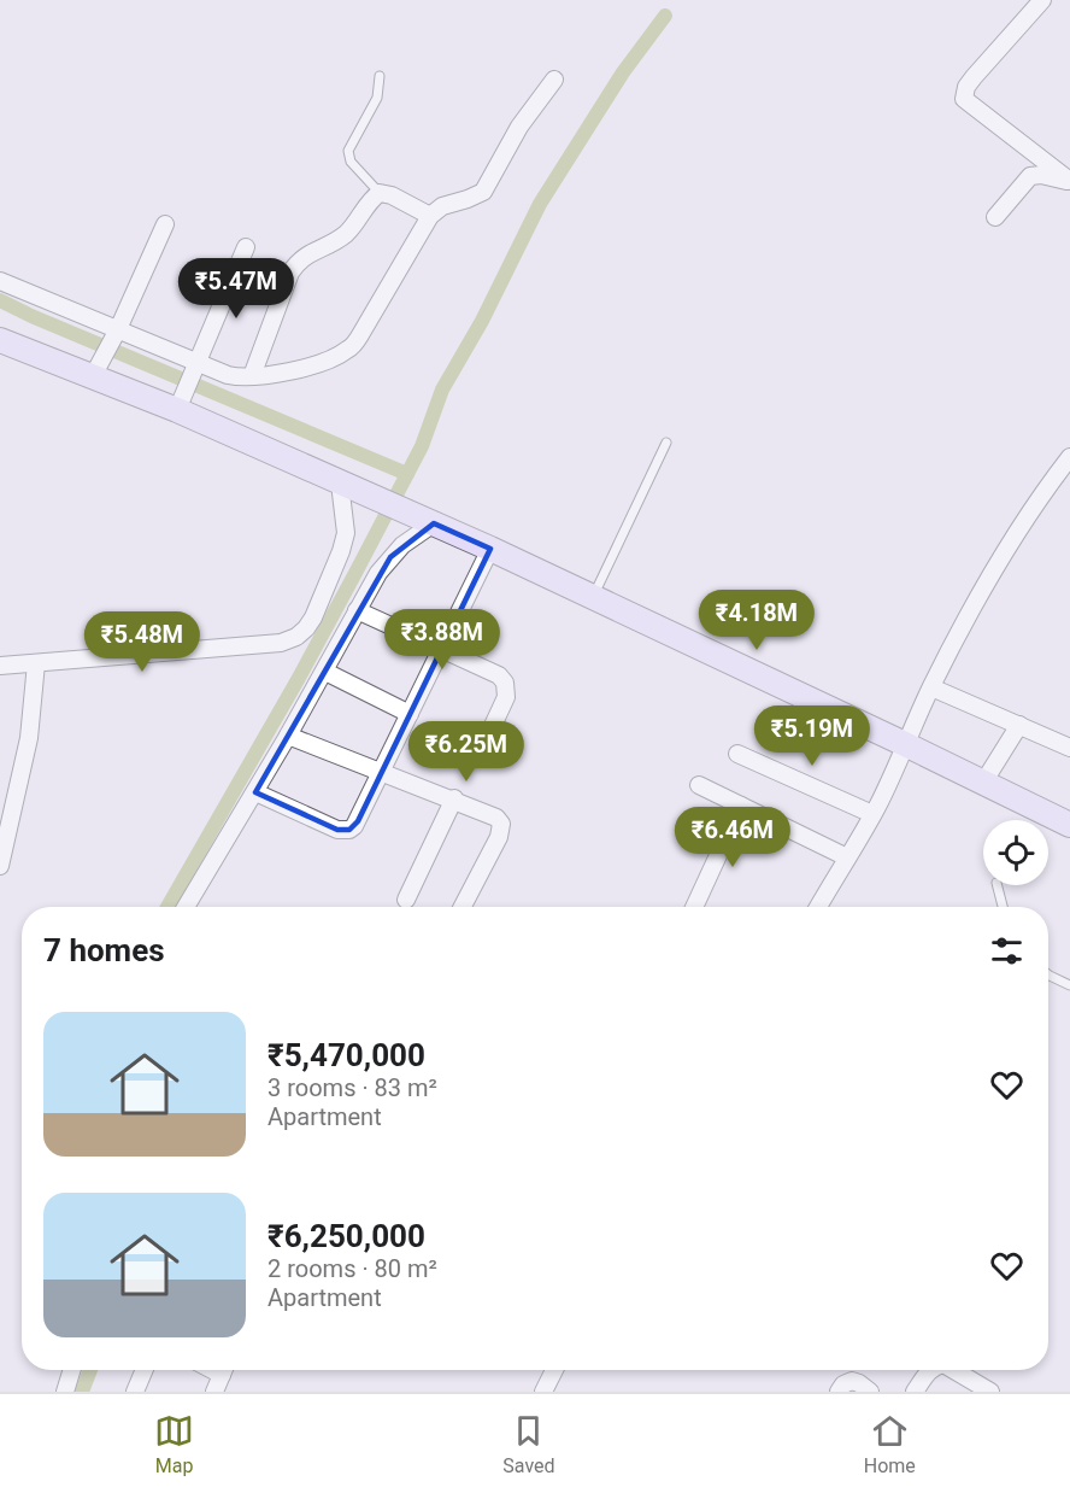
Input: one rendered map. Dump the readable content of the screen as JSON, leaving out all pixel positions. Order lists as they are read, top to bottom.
{
  "page": {
    "price": [
      "₹5.47M",
      "₹4.18M",
      "₹3.88M",
      "₹5.48M",
      "₹5.19M",
      "₹6.25M",
      "₹6.46M"
    ],
    "heading": "7 homes",
    "list": [
      {
        "name": "₹5,470,000",
        "note": "3 rooms · 83 m² · Apartment"
      },
      {
        "name": "₹6,250,000",
        "note": "2 rooms · 80 m² · Apartment"
      }
    ],
    "tabs": ["Map", "Saved", "Home"]
  }
}
